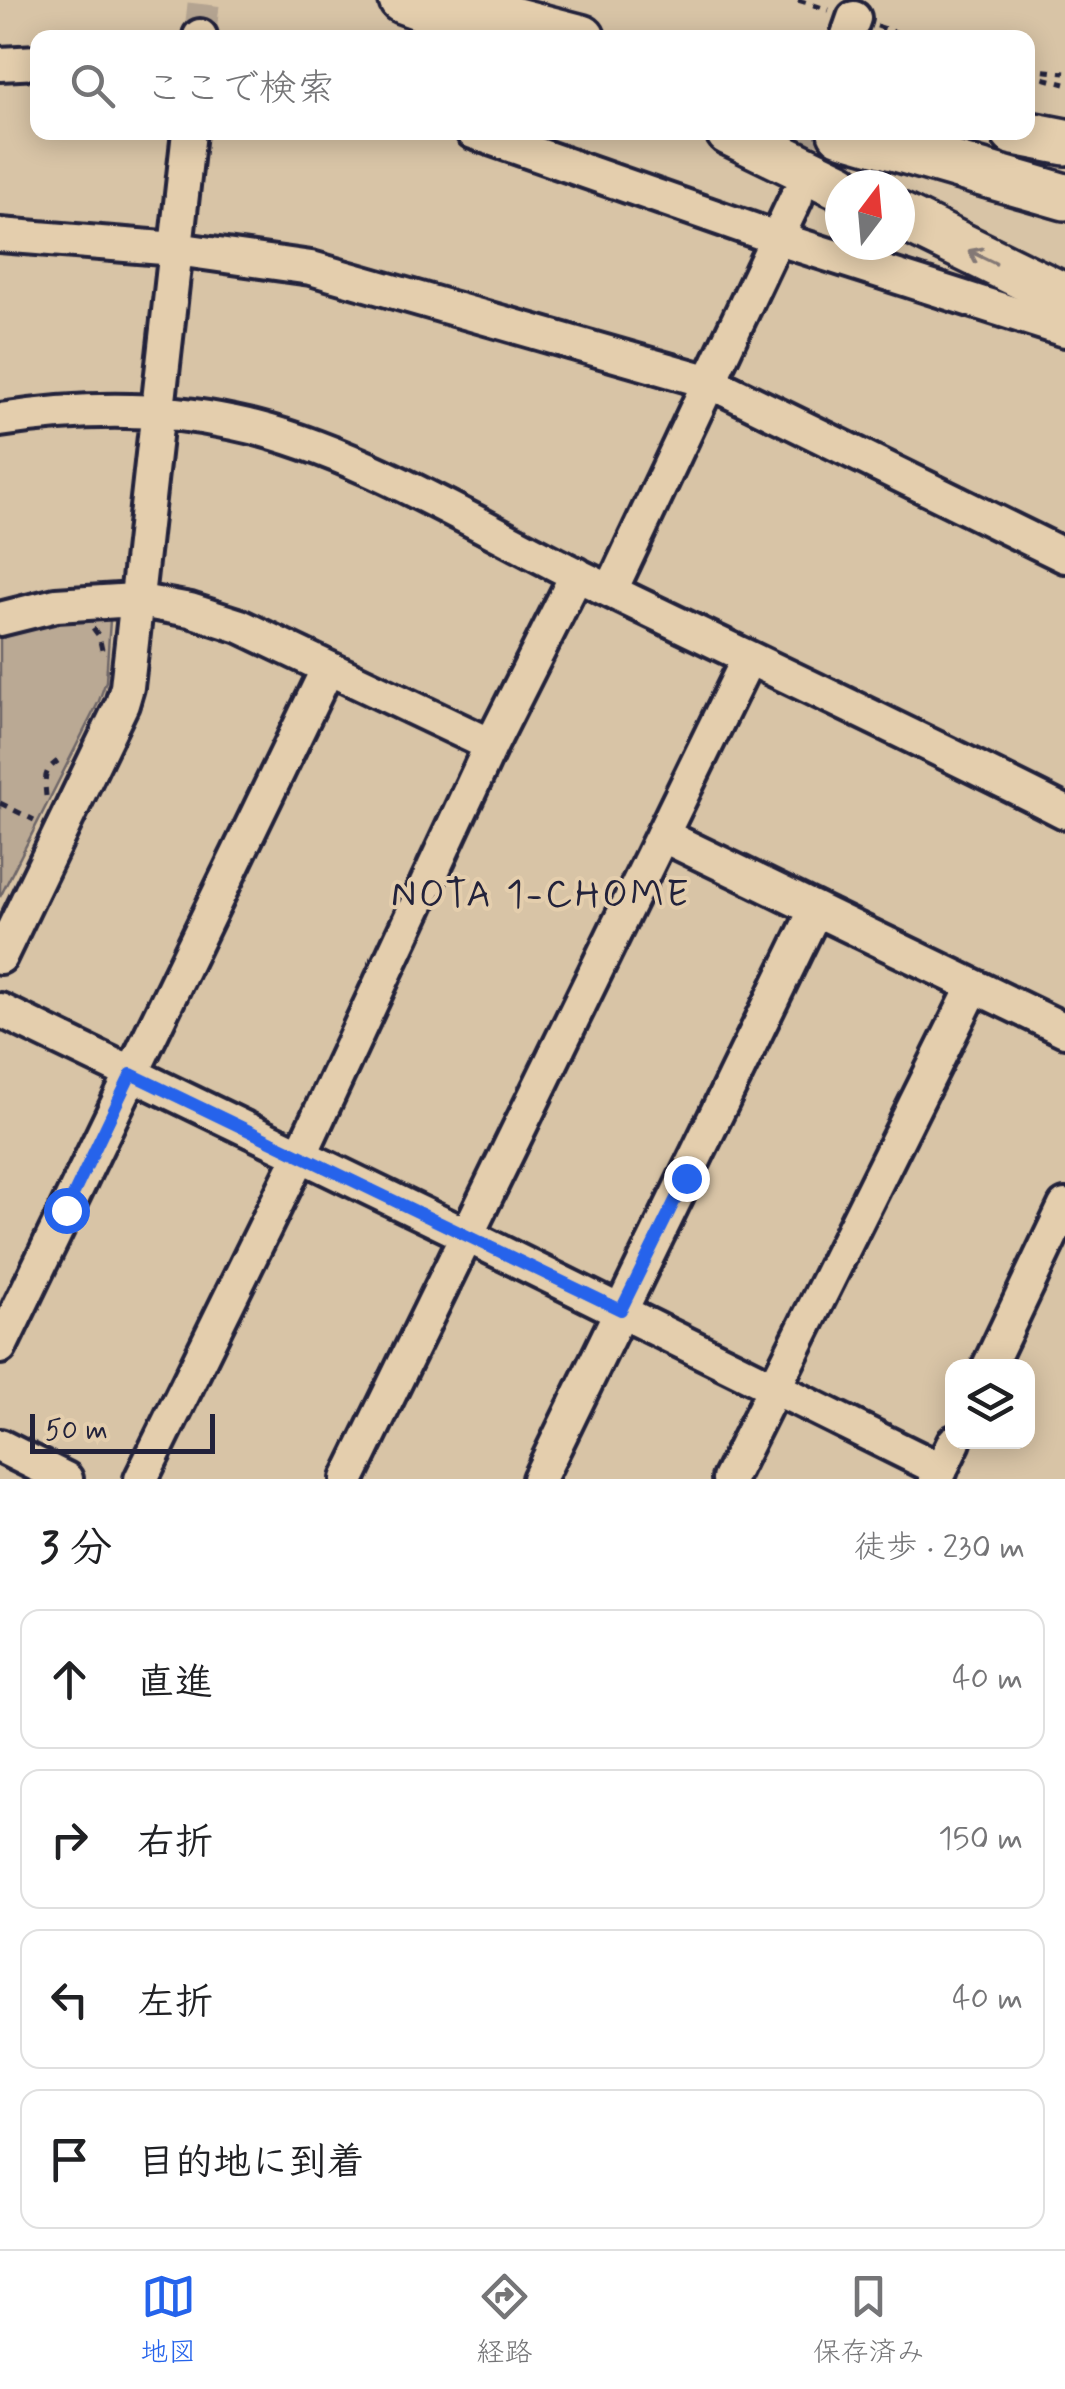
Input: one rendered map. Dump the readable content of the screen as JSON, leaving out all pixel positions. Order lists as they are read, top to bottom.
{
  "districts": ["NOTA 1-CHOME"],
  "scale_bar": "50 m",
  "north": "top",
  "page": {
    "search": "ここで検索",
    "scale": "50 m",
    "heading": ["3 分", "徒歩 · 230 m"],
    "list": [
      ["直進", "40 m"],
      ["右折", "150 m"],
      ["左折", "40 m"],
      "目的地に到着"
    ],
    "nav": ["地図", "経路", "保存済み"]
  }
}
